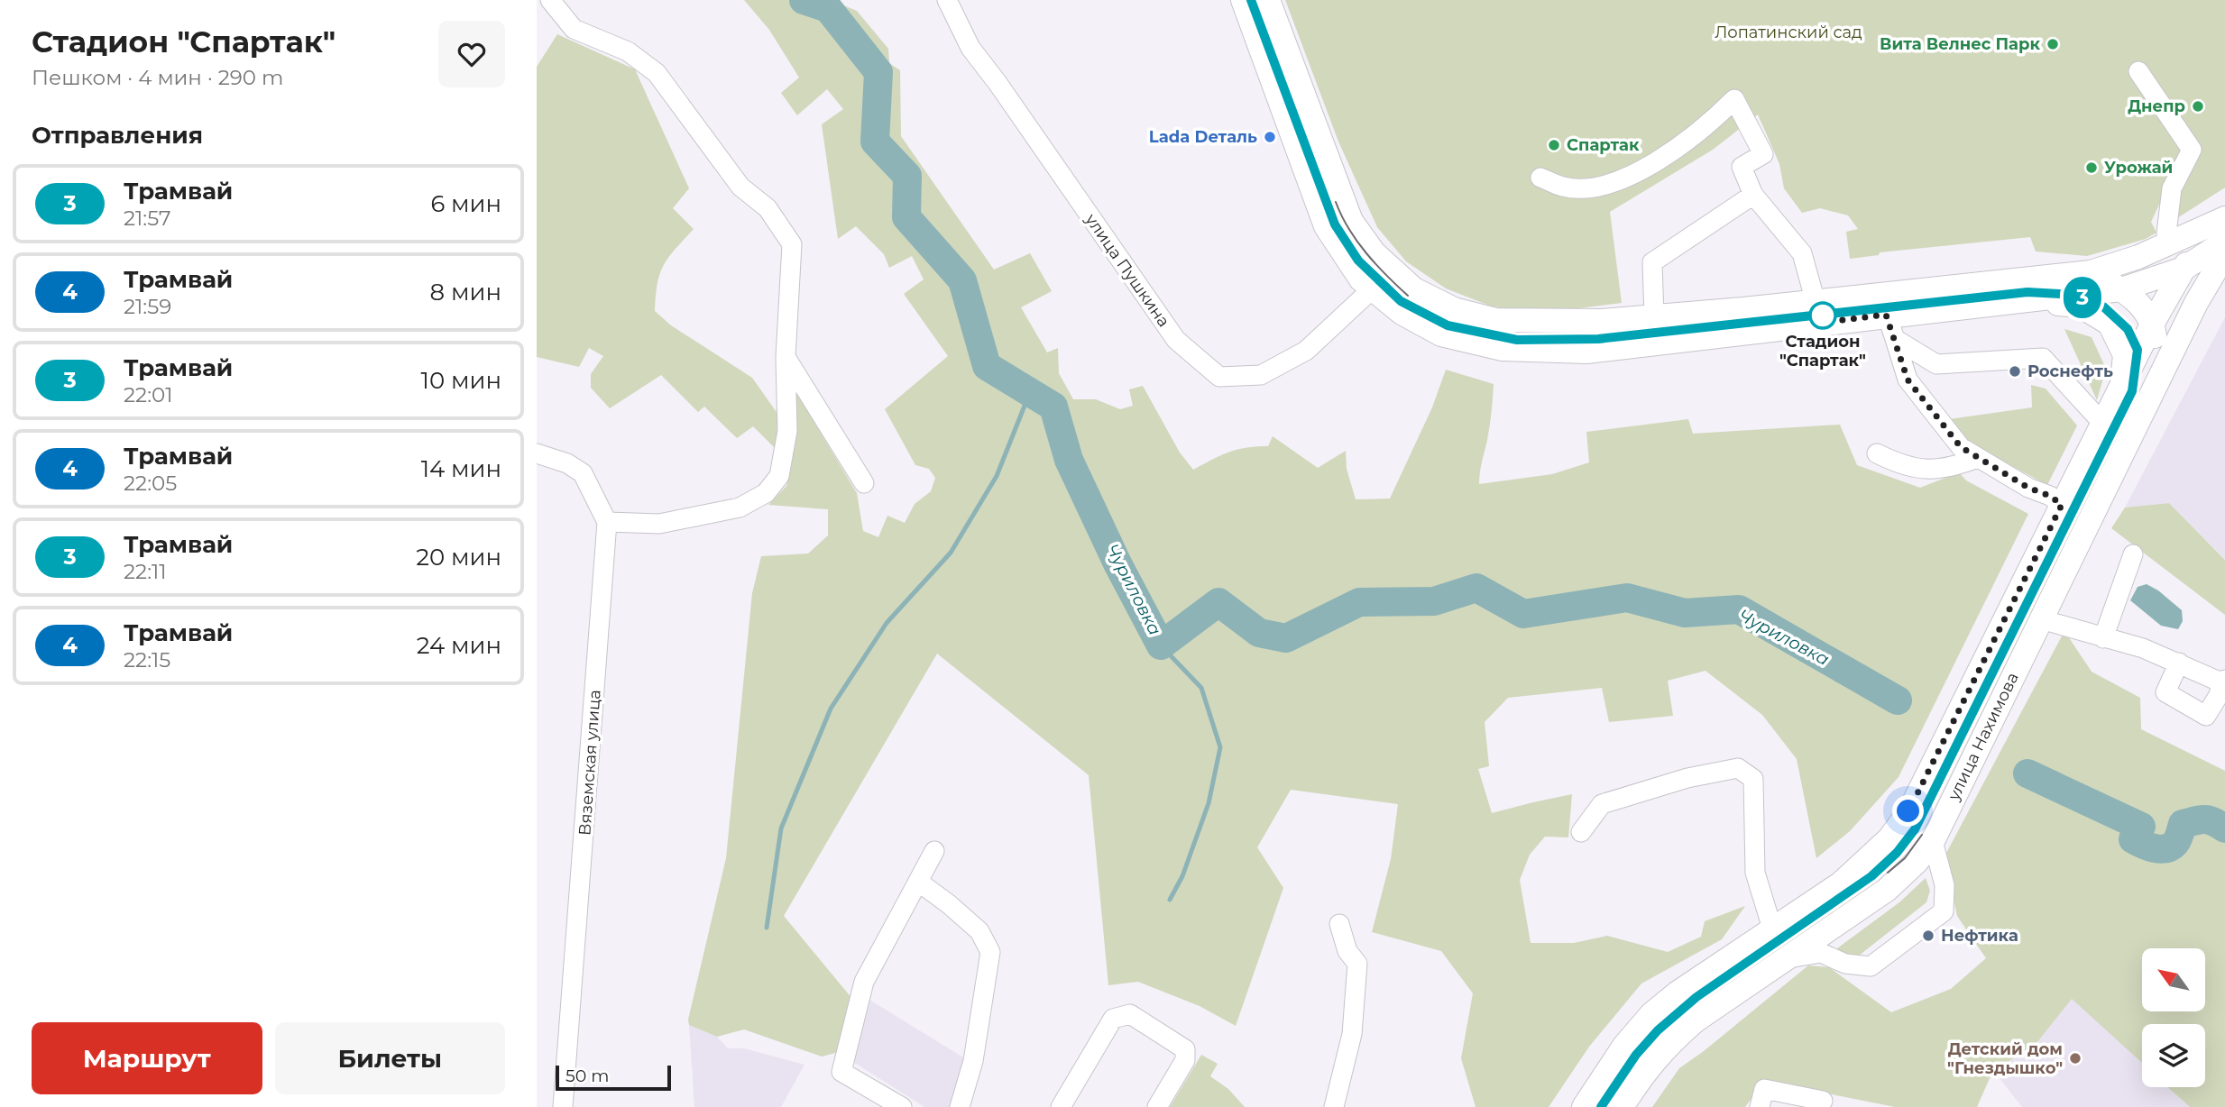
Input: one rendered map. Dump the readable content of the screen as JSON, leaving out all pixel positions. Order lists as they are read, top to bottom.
{
  "streets": {
    "main road": ["улица Нахимова"],
    "street": ["улица Пушкина", "Вяземская улица"]
  },
  "water": ["Чуриловка"],
  "parks": ["Лопатинский сад"],
  "places": [
    "Вита Велнес Парк",
    "Днепр",
    "Lada Dеталь",
    "Спартак",
    "Урожай",
    "Стадион \"Спартак\"",
    "Роснефть",
    "Нефтика",
    "Детский дом \"Гнездышко\""
  ],
  "lines": ["tram line 3"],
  "scale_bar": "50 m",
  "north": "top left",
  "page": {
    "heading": [
      ["Стадион \"Спартак\"", "Пешком · 4 мин · 290 m"],
      "Отправления"
    ],
    "on_map": "3",
    "list": [
      {
        "mark": "3",
        "name": "Трамвай",
        "note": "21:57",
        "value": "6 мин"
      },
      {
        "mark": "4",
        "name": "Трамвай",
        "note": "21:59",
        "value": "8 мин"
      },
      {
        "mark": "3",
        "name": "Трамвай",
        "note": "22:01",
        "value": "10 мин"
      },
      {
        "mark": "4",
        "name": "Трамвай",
        "note": "22:05",
        "value": "14 мин"
      },
      {
        "mark": "3",
        "name": "Трамвай",
        "note": "22:11",
        "value": "20 мин"
      },
      {
        "mark": "4",
        "name": "Трамвай",
        "note": "22:15",
        "value": "24 мин"
      }
    ],
    "buttons": ["Маршрут", "Билеты"],
    "scale": "50 m"
  }
}
